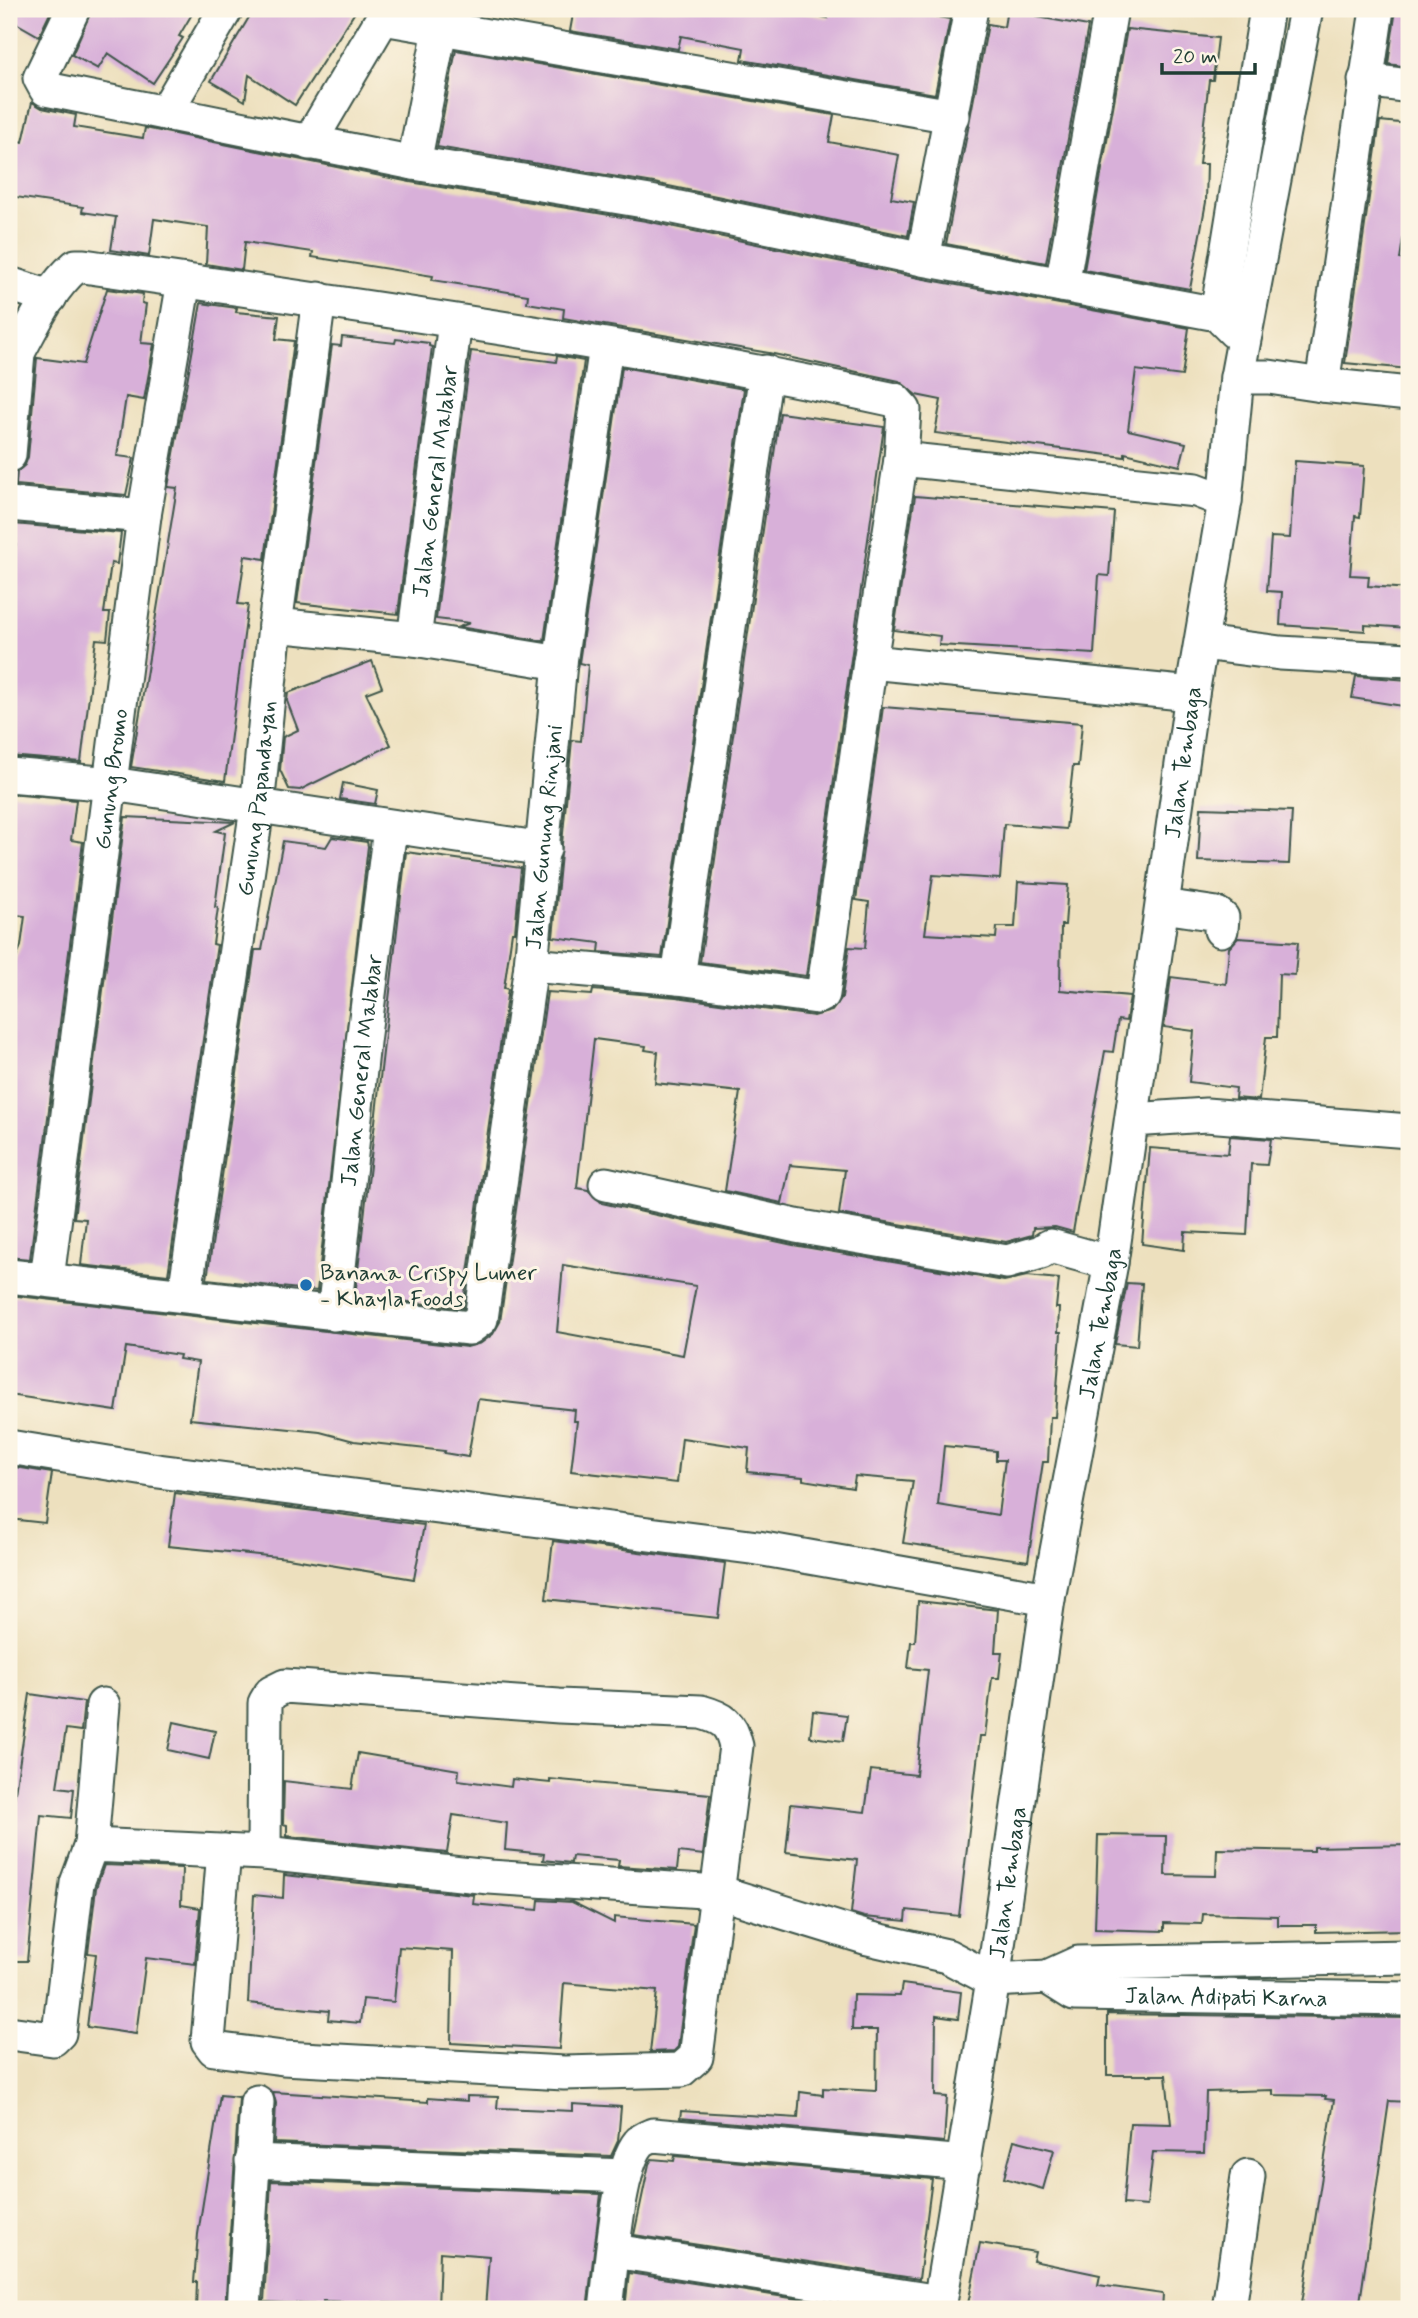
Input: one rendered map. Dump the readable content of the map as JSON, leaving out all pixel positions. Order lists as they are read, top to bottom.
{
  "streets": {
    "street": [
      "Jalan General Malabar",
      "Jalan Tembaga",
      "Gunung Bromo",
      "Gunung Papandayan",
      "Jalan Gunung Rinjani",
      "Jalan Adipati Karna"
    ]
  },
  "crossings": [
    ["Jalan General Malabar", "Jalan Gunung Rinjani"],
    ["Jalan Tembaga", "Jalan Adipati Karna"]
  ],
  "places": ["Banana Crispy Lumer - Khayla Foods"],
  "scale_bar": "20 m"
}
